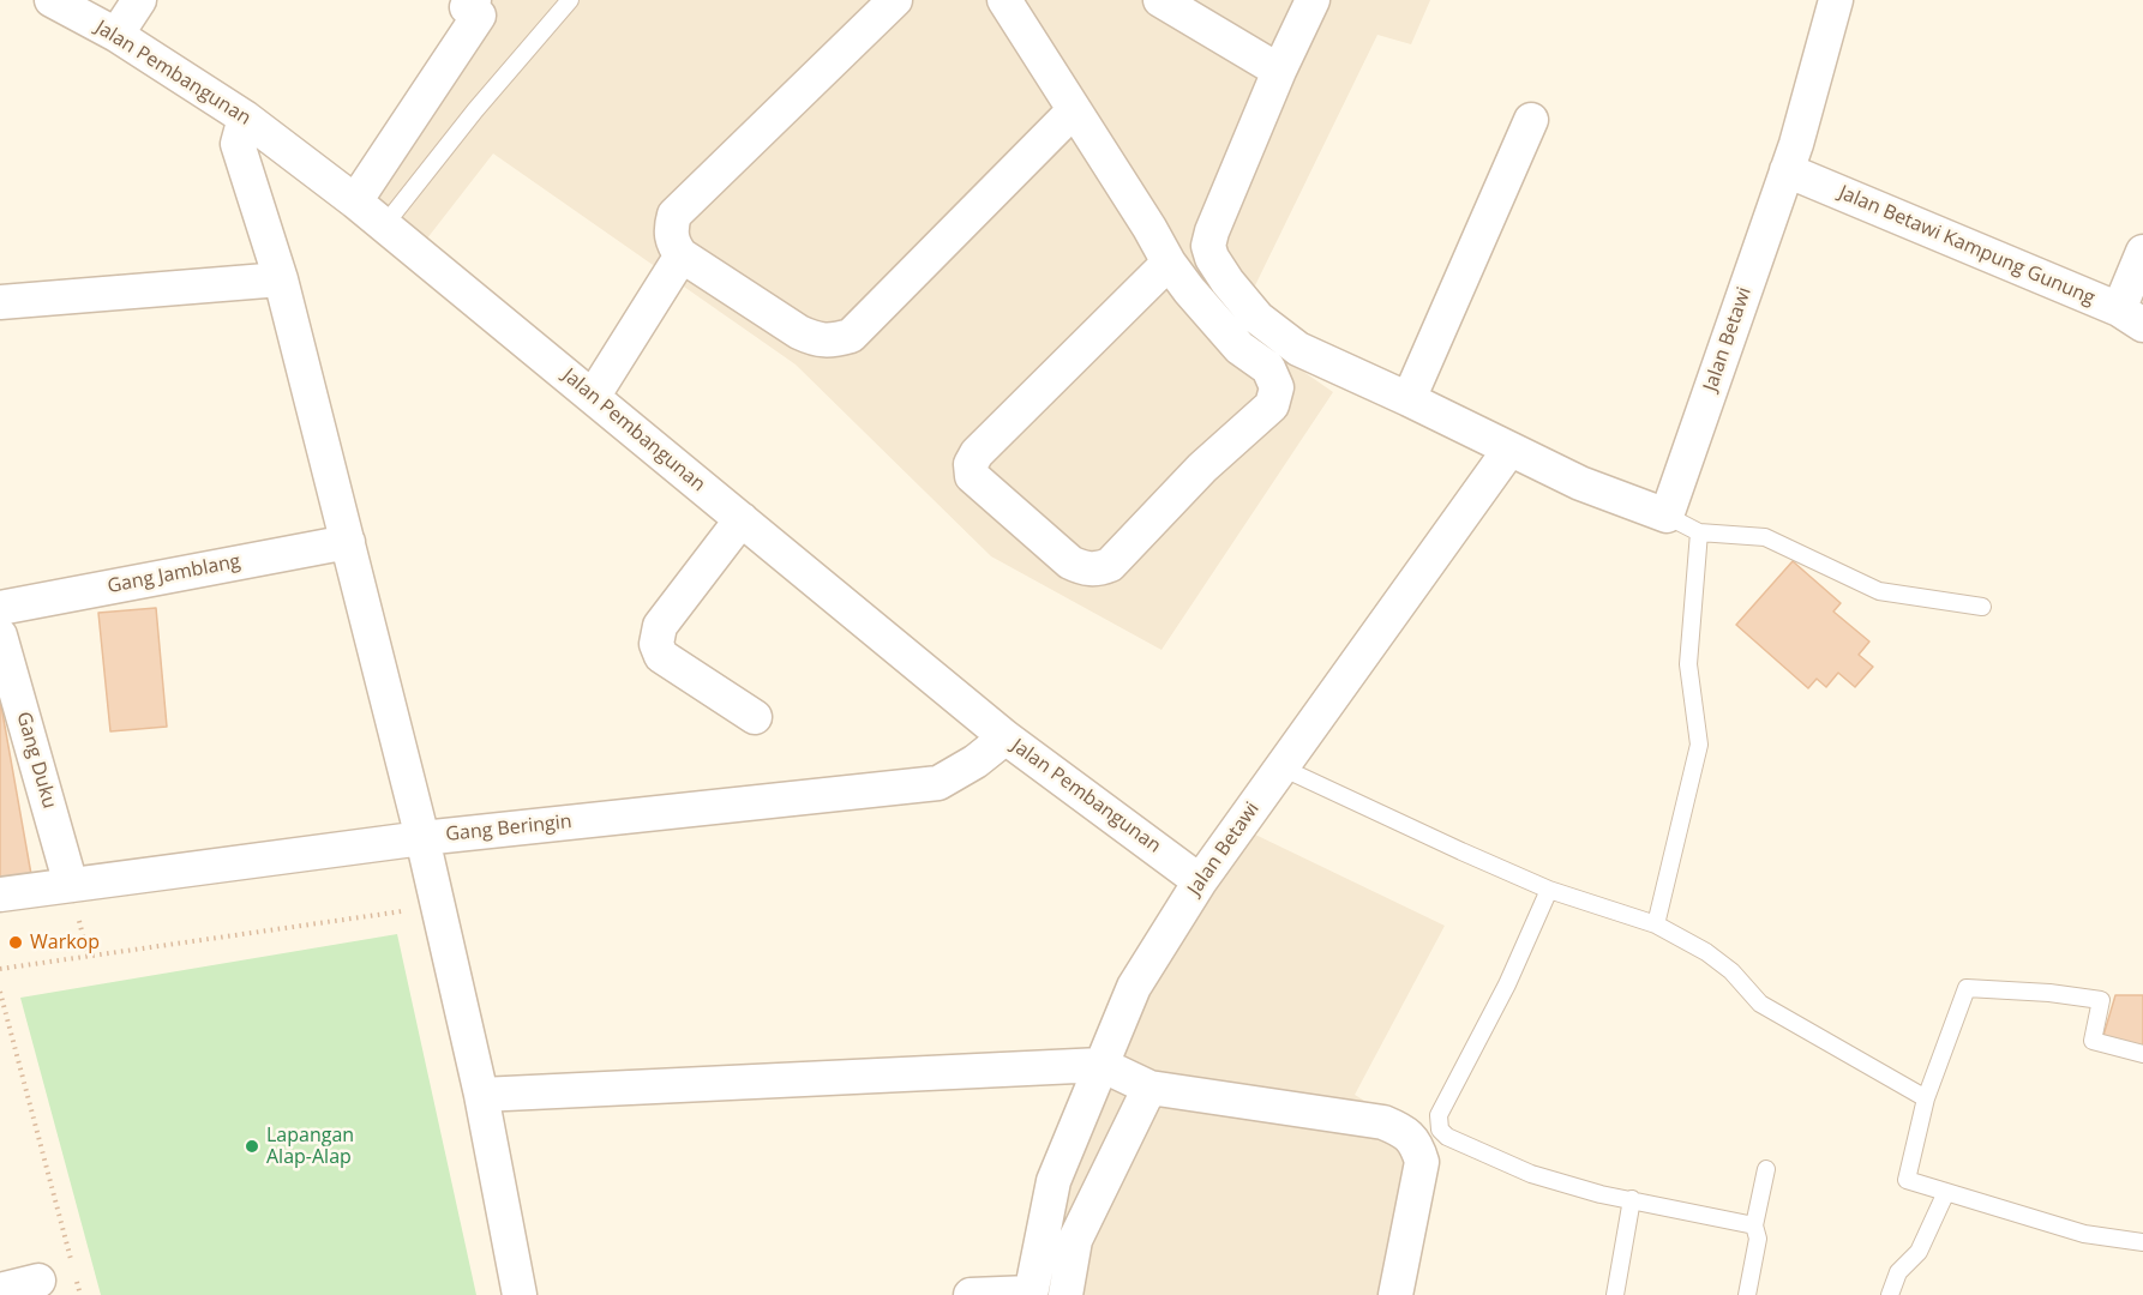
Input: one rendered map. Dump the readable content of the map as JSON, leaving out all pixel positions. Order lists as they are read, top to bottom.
{
  "streets": {
    "street": [
      "Jalan Pembangunan",
      "Jalan Betawi Kampung Gunung",
      "Jalan Betawi",
      "Gang Jamblang",
      "Gang Duku",
      "Gang Beringin"
    ]
  },
  "crossings": [
    ["Jalan Pembangunan", "Jalan Betawi"],
    ["Jalan Pembangunan", "Gang Beringin"],
    ["Jalan Betawi Kampung Gunung", "Jalan Betawi"],
    ["Gang Duku", "Gang Beringin"]
  ],
  "places": ["Warkop", "Lapangan Alap-Alap"]
}
